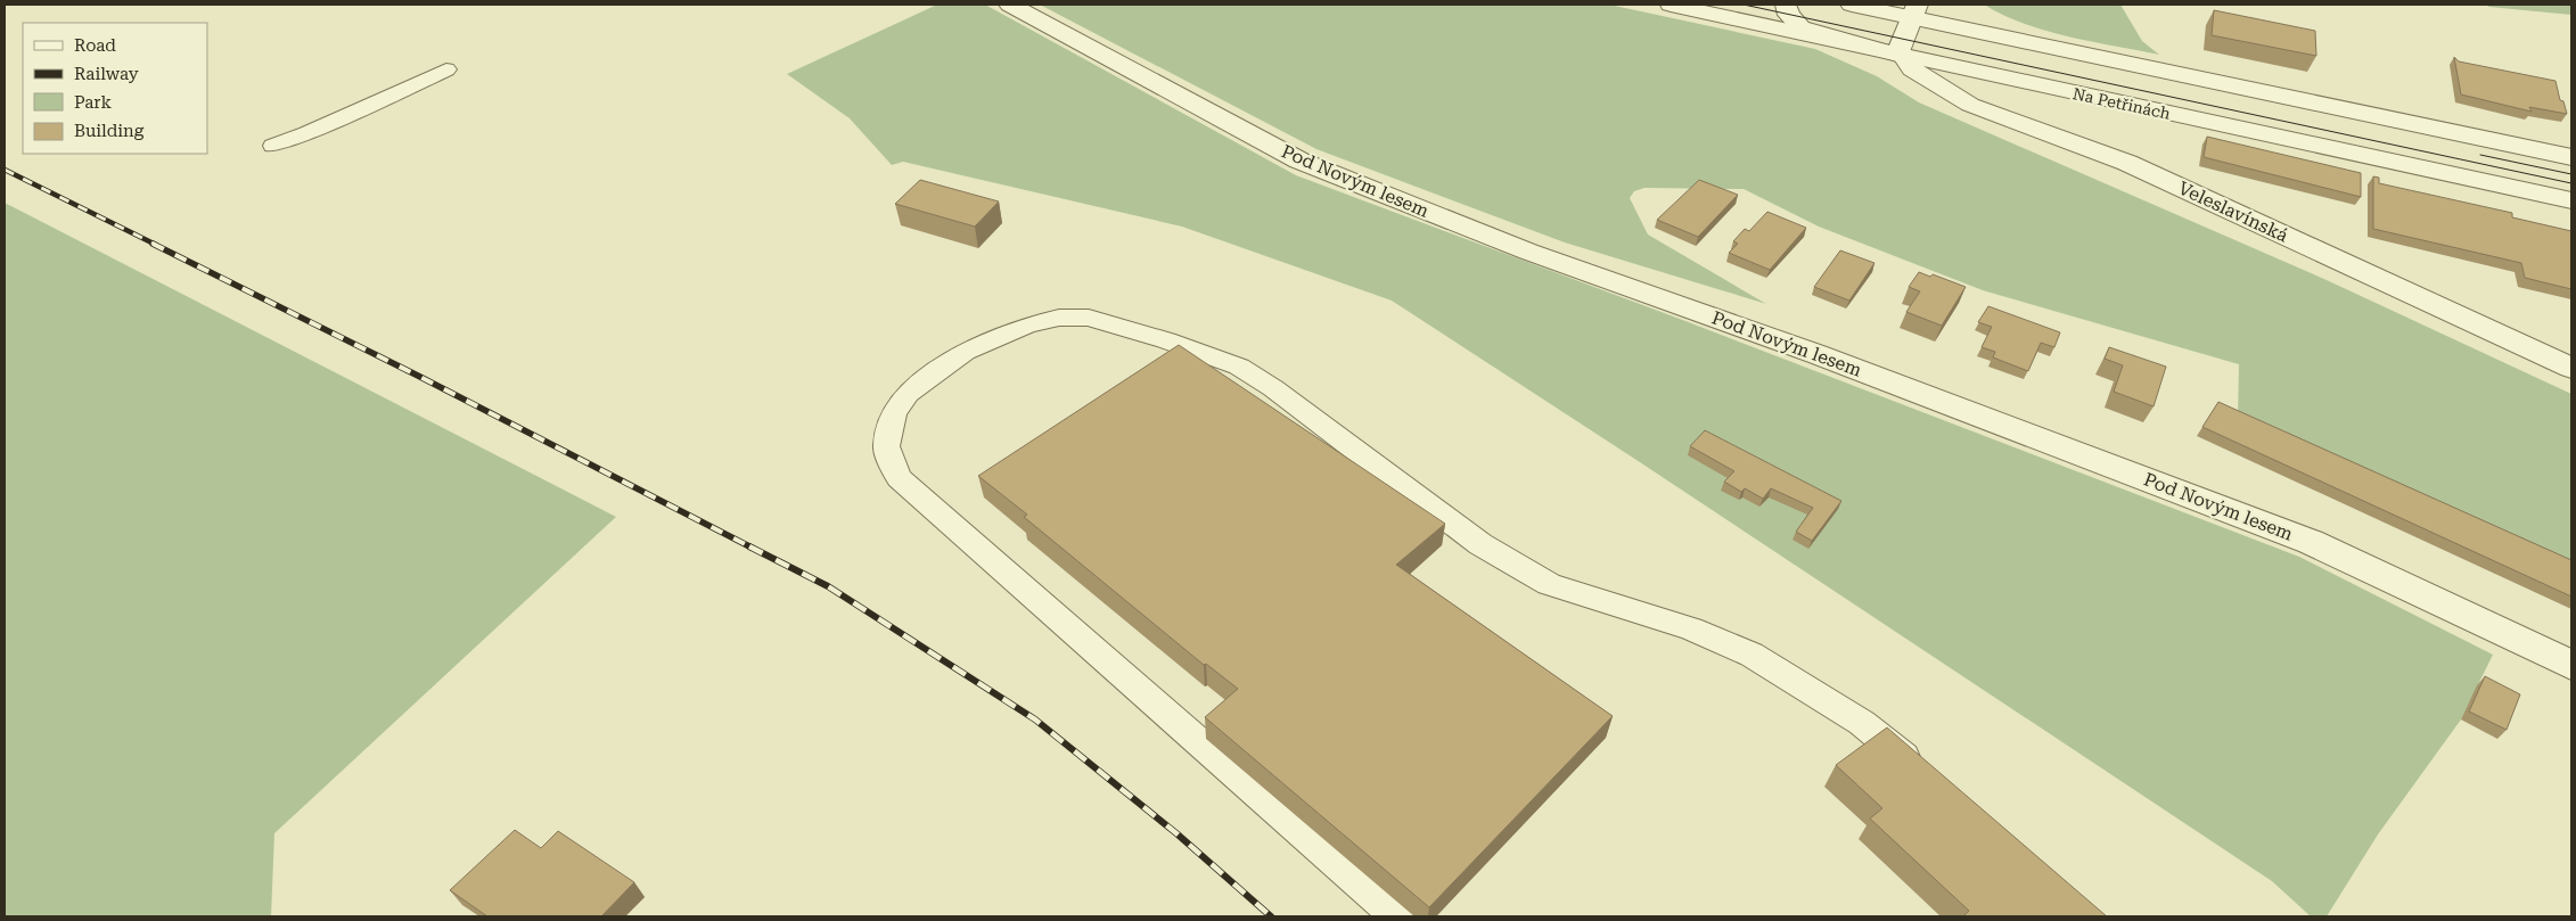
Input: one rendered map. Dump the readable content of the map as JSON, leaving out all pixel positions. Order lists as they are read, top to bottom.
{
  "streets": {
    "street": ["Na Petřinách", "Pod Novým lesem", "Veleslavínská"]
  },
  "crossings": [
    ["Na Petřinách", "Veleslavínská"]
  ],
  "legend": [
    "Road",
    "Railway",
    "Park",
    "Building"
  ]
}
